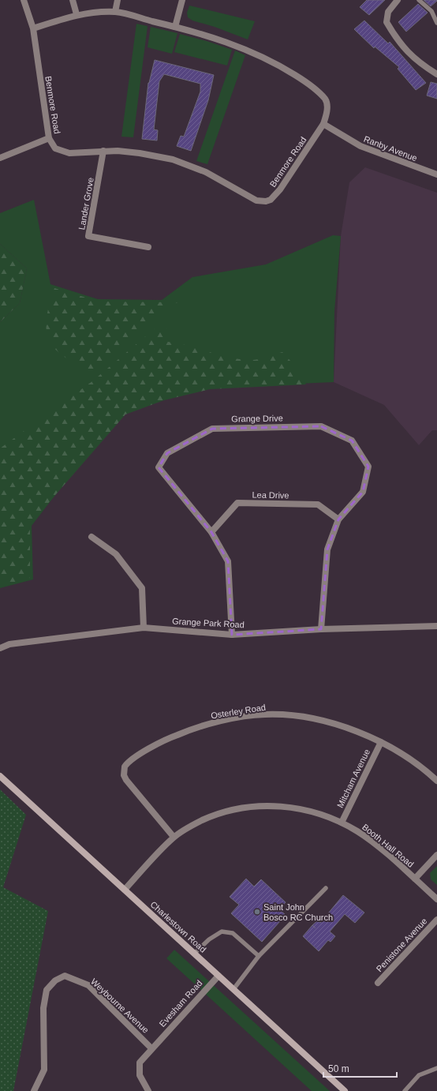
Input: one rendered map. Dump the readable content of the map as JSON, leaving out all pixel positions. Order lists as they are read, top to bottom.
{
  "streets": {
    "street": [
      "Benmore Road",
      "Ranby Avenue",
      "Lander Grove",
      "Grange Drive",
      "Lea Drive",
      "Grange Park Road",
      "Osterley Road",
      "Mitcham Avenue",
      "Booth Hall Road",
      "Charlestown Road",
      "Penistone Avenue",
      "Evesham Road",
      "Weybourne Avenue"
    ]
  },
  "crossings": [
    ["Benmore Road", "Ranby Avenue"],
    ["Benmore Road", "Lander Grove"],
    ["Grange Drive", "Lea Drive"],
    ["Grange Drive", "Grange Park Road"],
    ["Osterley Road", "Mitcham Avenue"],
    ["Osterley Road", "Booth Hall Road"],
    ["Mitcham Avenue", "Booth Hall Road"],
    ["Booth Hall Road", "Charlestown Road"],
    ["Charlestown Road", "Evesham Road"],
    ["Evesham Road", "Weybourne Avenue"]
  ],
  "places": ["Saint John Bosco RC Church"],
  "scale_bar": "50 m"
}
